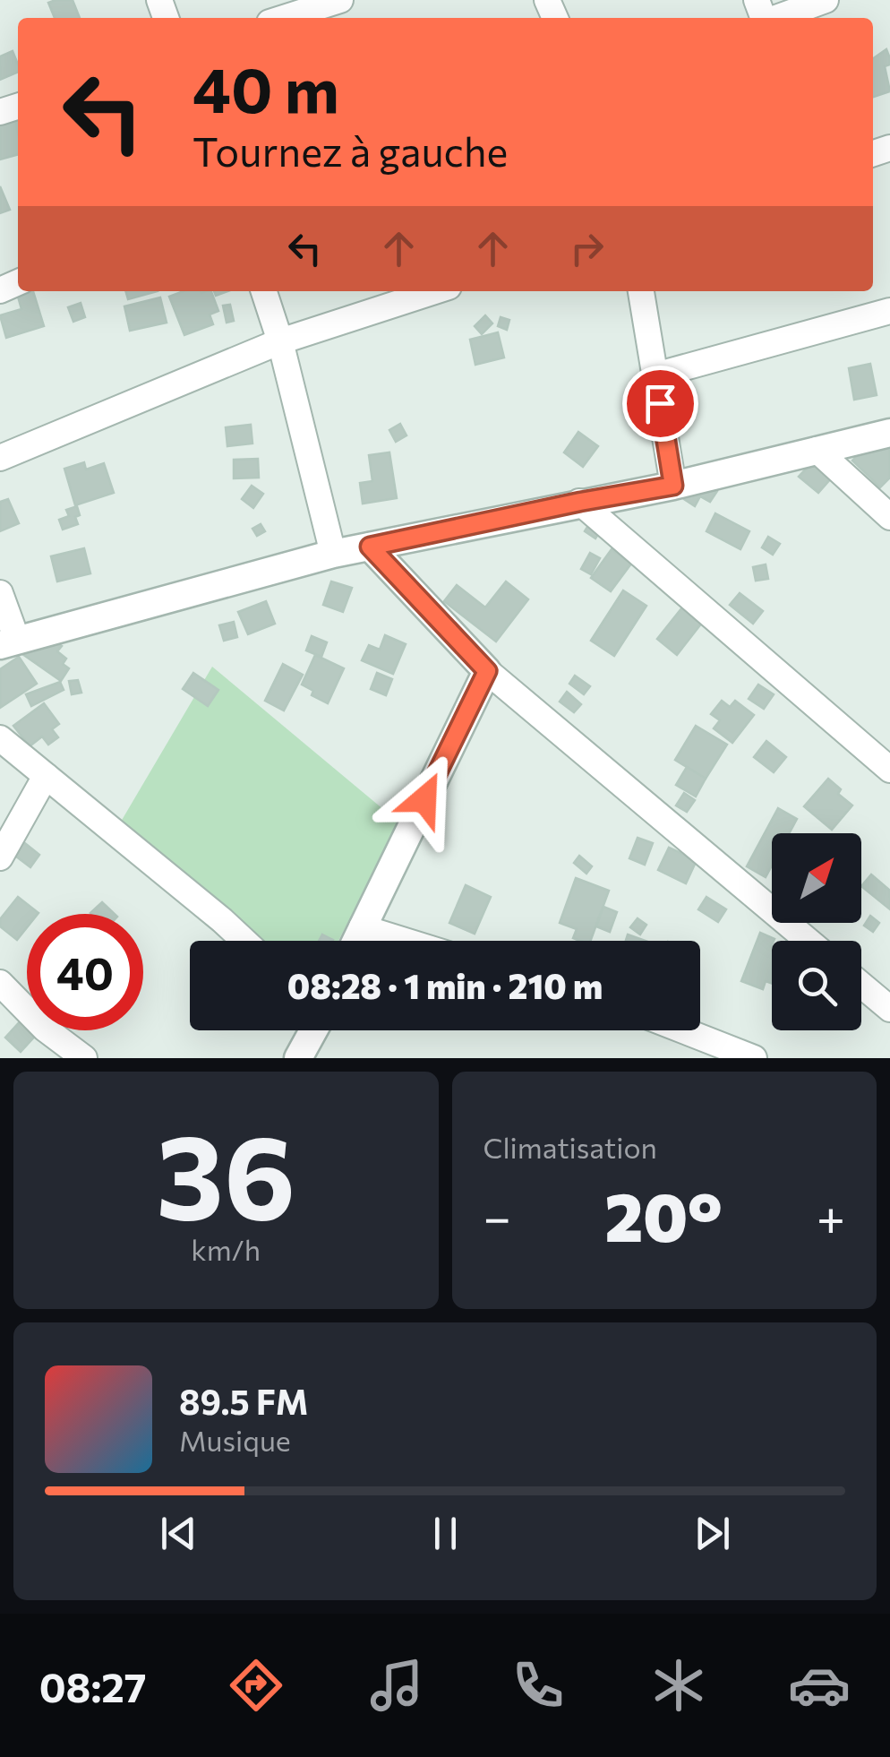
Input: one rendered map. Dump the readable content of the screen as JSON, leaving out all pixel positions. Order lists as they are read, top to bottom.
{
  "north": "top right",
  "page": {
    "turn": ["40 m", "Tournez à gauche"],
    "limit": "40",
    "trip": "08:28 · 1 min · 210 m",
    "tile": [
      ["36", "km/h"],
      "Climatisation"
    ],
    "heat": ["−", "20°", "+"],
    "song": ["89.5 FM", "Musique"],
    "tabs": "08:27"
  }
}
